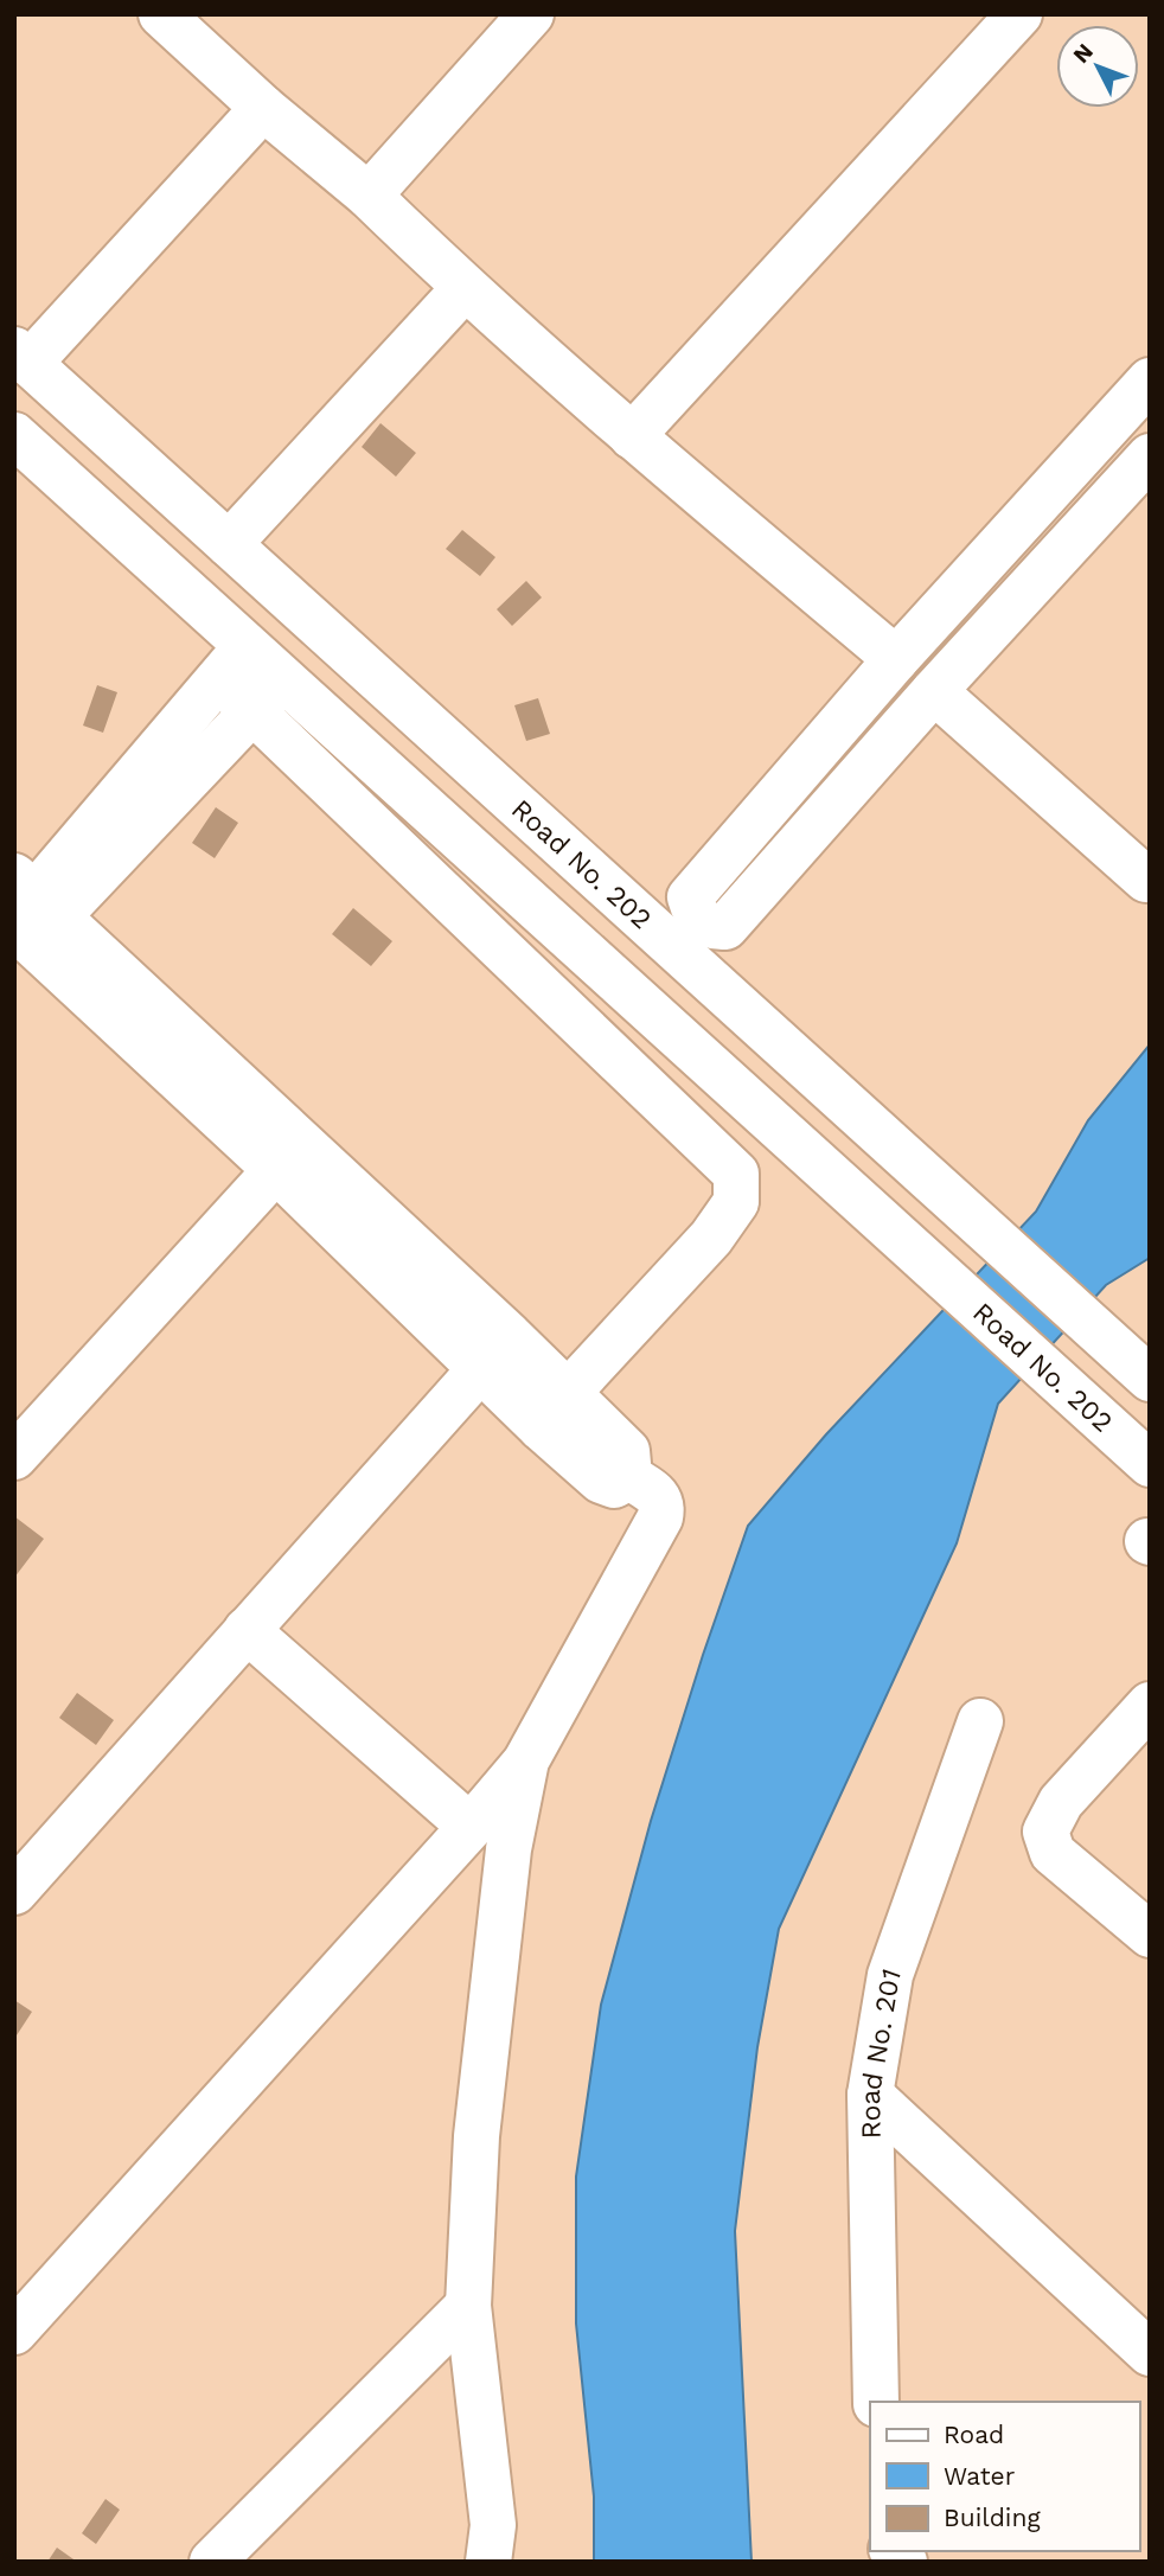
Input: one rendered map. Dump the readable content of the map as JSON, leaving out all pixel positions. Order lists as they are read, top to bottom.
{
  "streets": {
    "street": ["Road No. 202", "Road No. 201"]
  },
  "legend": ["Road", "Water", "Building"],
  "north": "top left"
}
